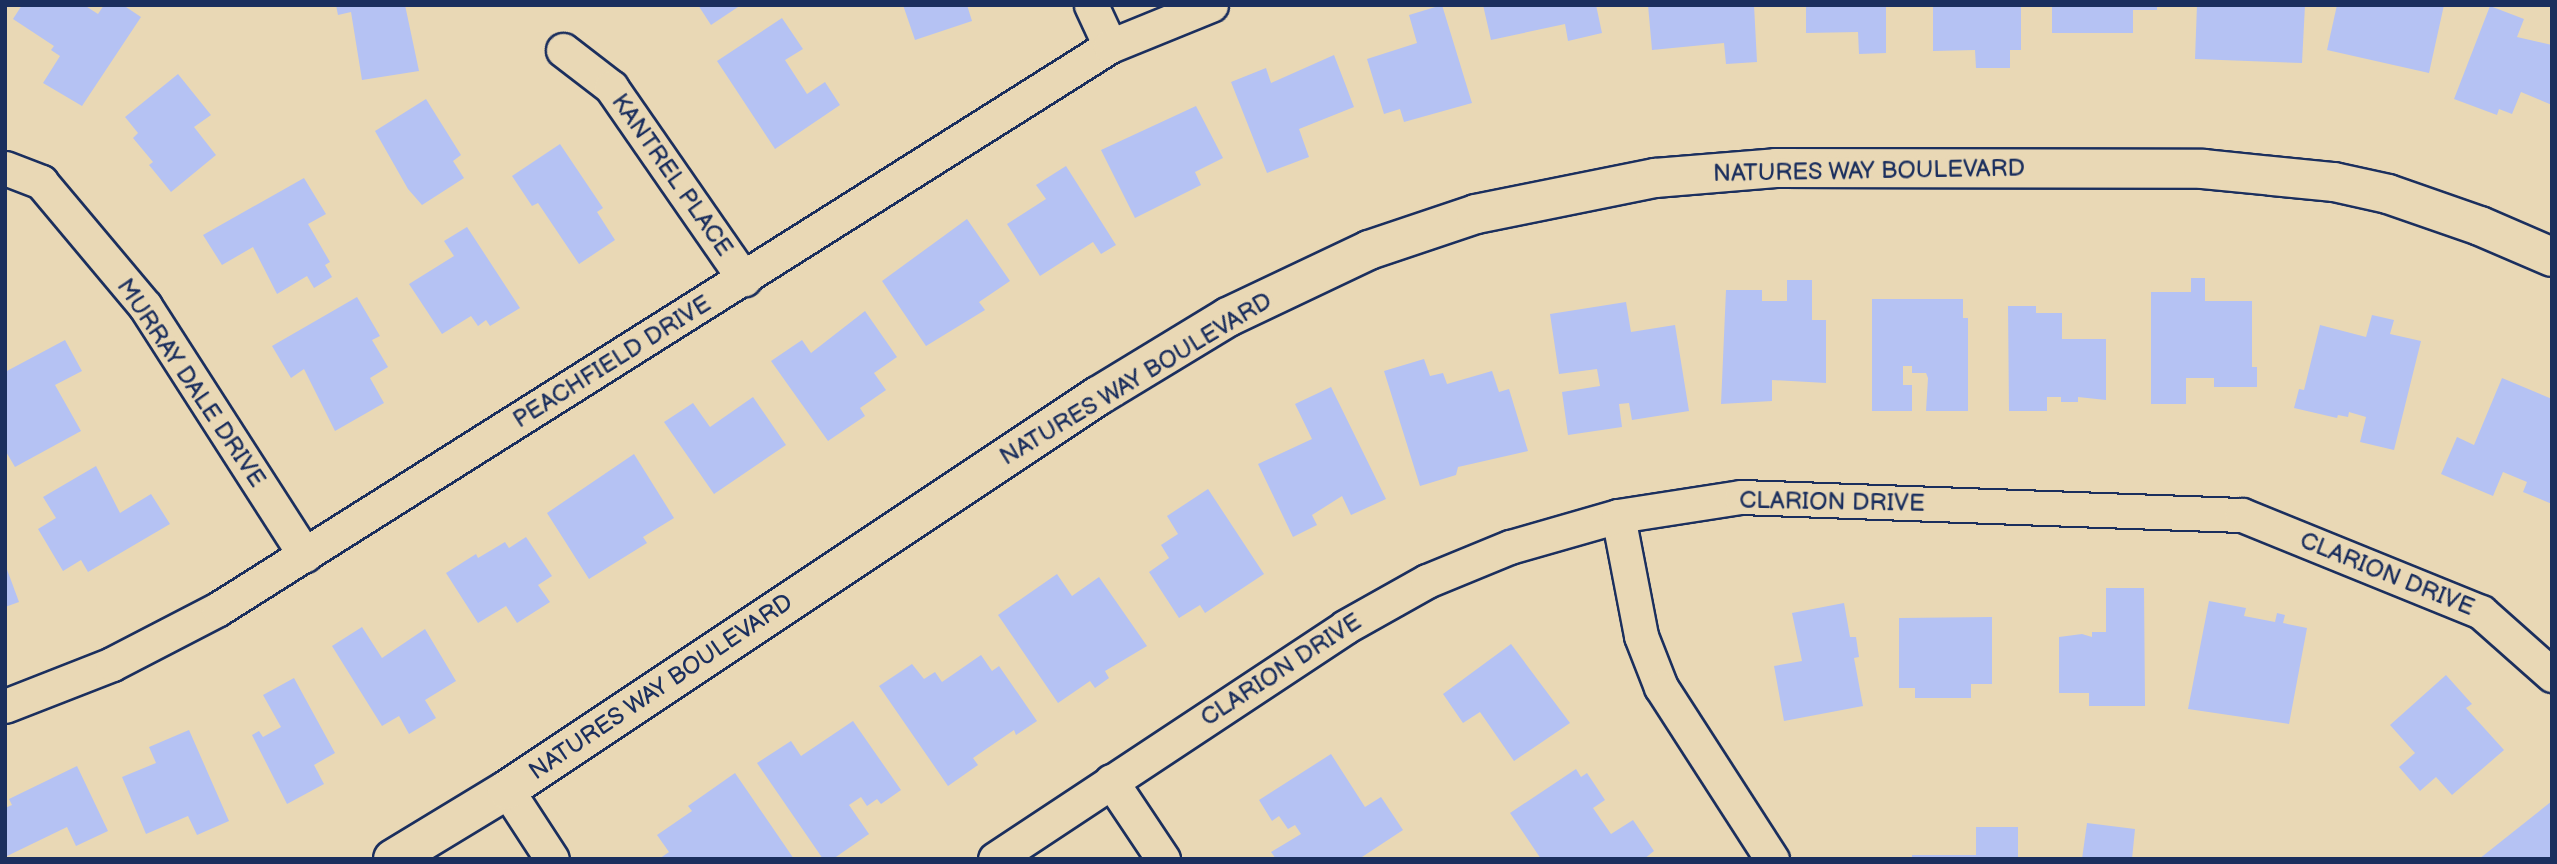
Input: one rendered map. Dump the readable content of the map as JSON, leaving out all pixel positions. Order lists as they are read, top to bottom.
{
  "streets": {
    "street": [
      "NATURES WAY BOULEVARD",
      "KANTREL PLACE",
      "PEACHFIELD DRIVE",
      "MURRAY DALE DRIVE",
      "CLARION DRIVE"
    ]
  },
  "crossings": [
    ["KANTREL PLACE", "PEACHFIELD DRIVE"],
    ["PEACHFIELD DRIVE", "MURRAY DALE DRIVE"]
  ]
}
